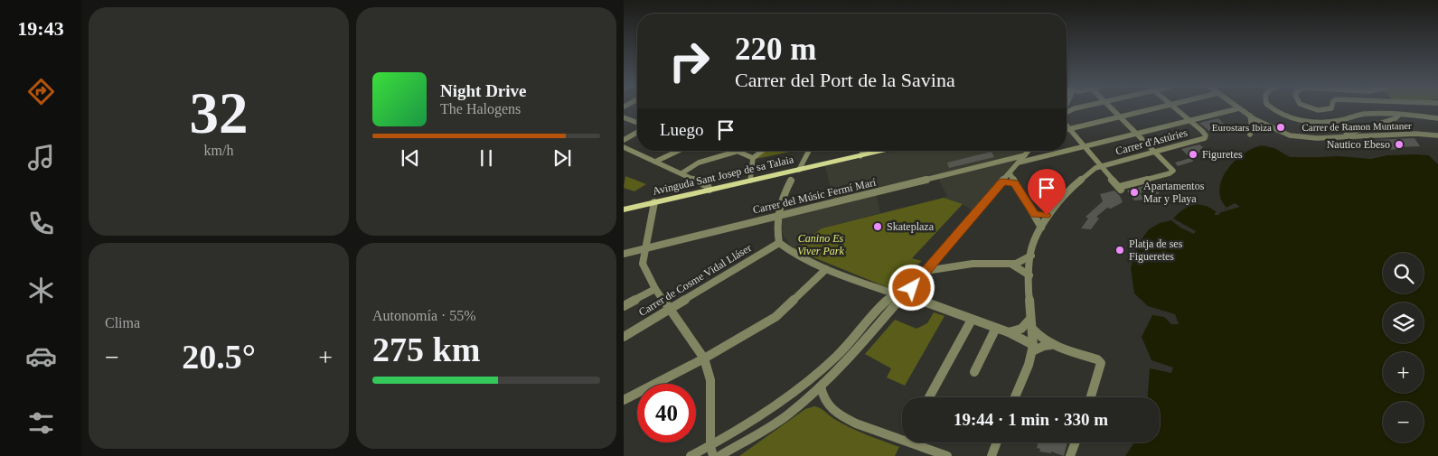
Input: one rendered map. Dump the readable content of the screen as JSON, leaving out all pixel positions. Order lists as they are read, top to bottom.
{
  "streets": {
    "main road": ["Avinguda Sant Josep de sa Talaia"],
    "street": [
      "Carrer de Ramon Muntaner",
      "Carrer d'Astúries",
      "Carrer del Músic Fermí Marí",
      "Carrer de Cosme Vidal Lláser"
    ]
  },
  "parks": ["Canino Es Viver Park"],
  "places": [
    "Eurostars Ibiza",
    "Nautico Ebeso",
    "Figuretes",
    "Apartamentos Mar y Playa",
    "Skateplaza",
    "Platja de ses Figueretes"
  ],
  "page": {
    "tabs": "19:43",
    "tile": [
      ["32", "km/h"],
      "Clima",
      ["Autonomía · 55%", "275 km"]
    ],
    "turn": ["220 m", "Carrer del Port de la Savina"],
    "song": ["Night Drive", "The Halogens"],
    "then": "Luego",
    "map_buttons": ["+", "−"],
    "heat": ["−", "20.5°", "+"],
    "limit": "40",
    "trip": "19:44 · 1 min · 330 m"
  }
}
